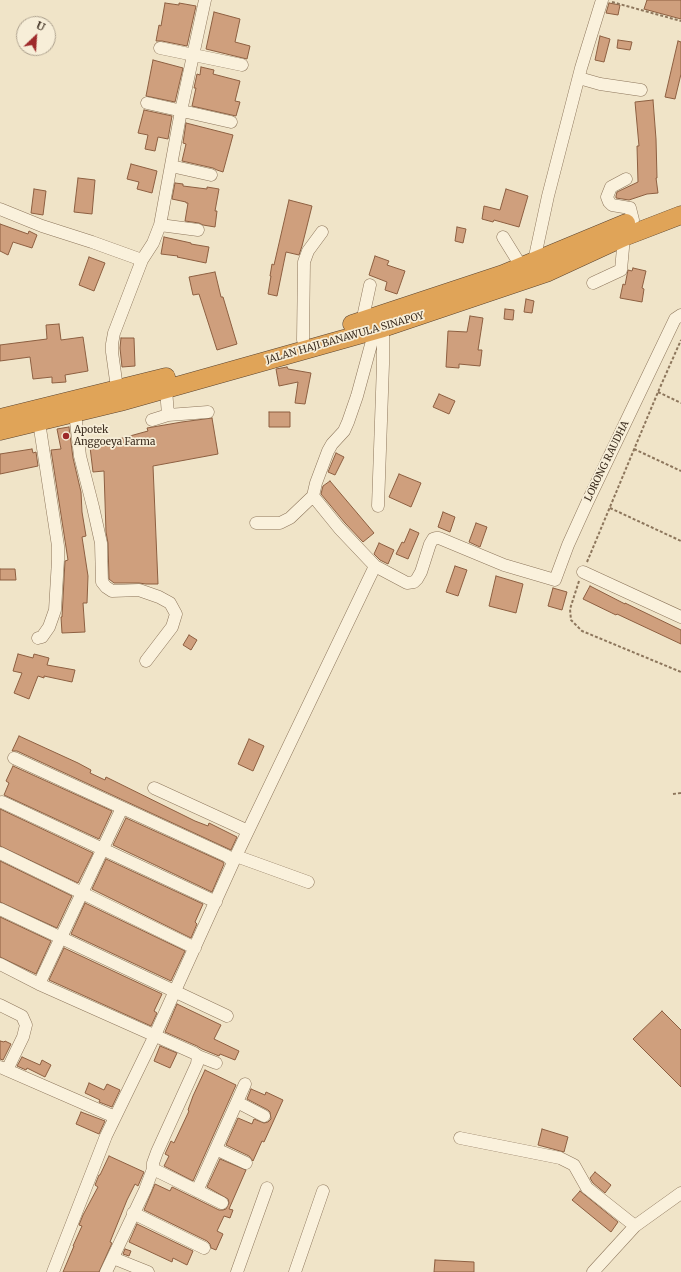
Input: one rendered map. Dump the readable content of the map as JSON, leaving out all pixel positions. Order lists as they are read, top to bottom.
{
  "streets": {
    "highway": ["JALAN HAJI BANAWULA SINAPOY"],
    "street": ["LORONG RAUDHA"]
  },
  "places": ["Apotek Anggoeya Farma"],
  "north": "top right"
}
